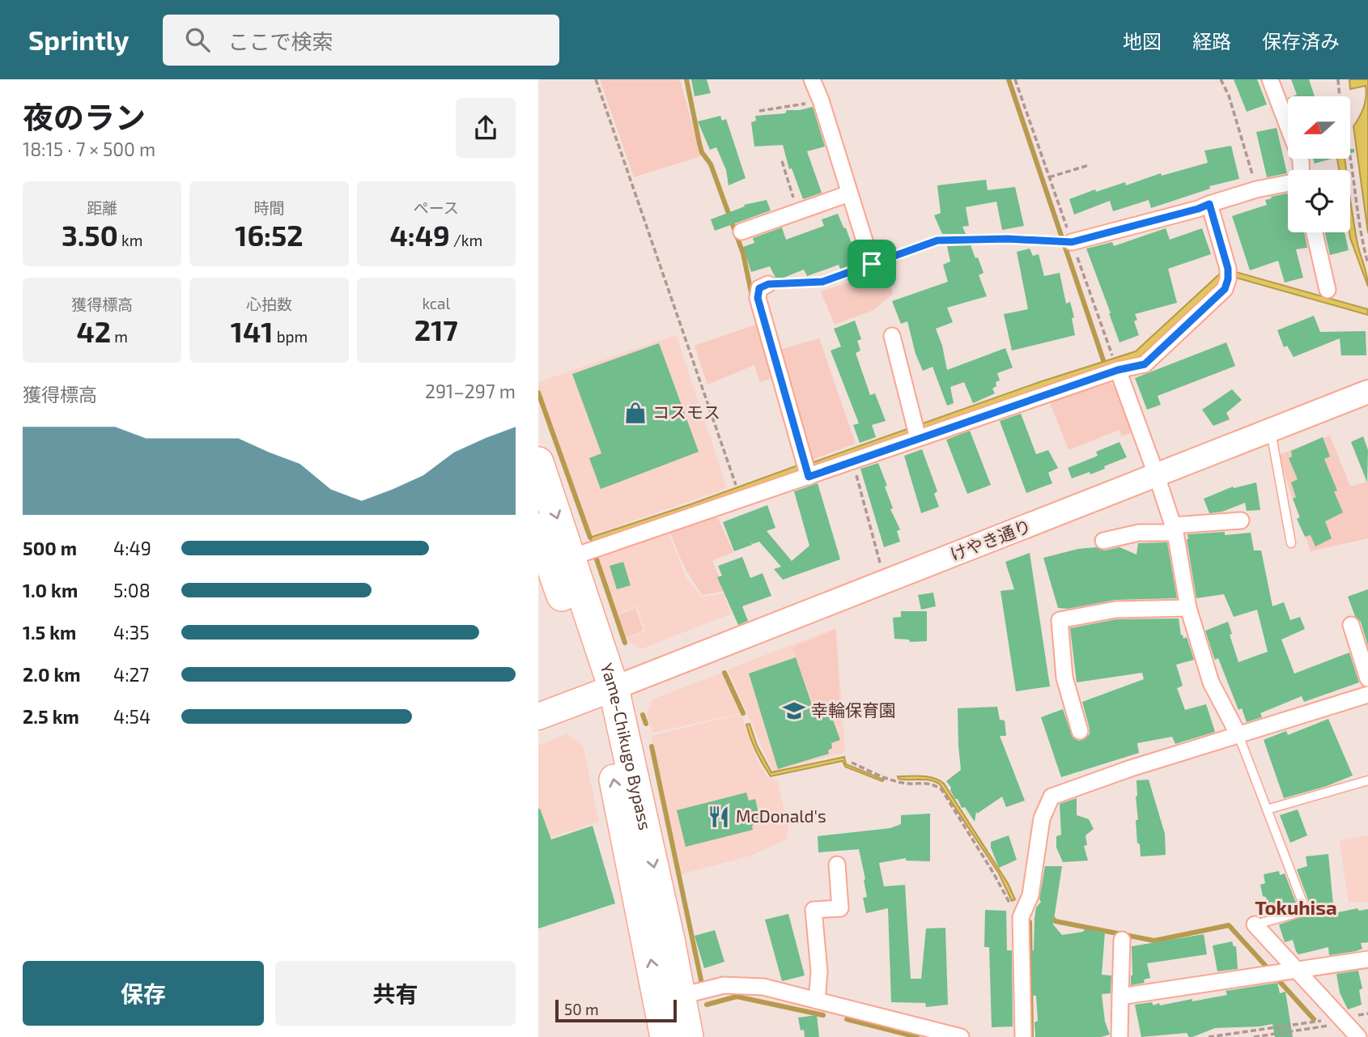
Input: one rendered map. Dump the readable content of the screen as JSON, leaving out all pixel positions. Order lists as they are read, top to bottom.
{
  "streets": {
    "highway": ["Yame-Chikugo Bypass"],
    "street": ["けやき通り"]
  },
  "crossings": [
    ["けやき通り", "Yame-Chikugo Bypass"]
  ],
  "districts": ["Tokuhisa"],
  "places": {
    "shop": ["コスモス"],
    "school or university": ["幸輪保育園"],
    "restaurant": ["McDonald's"]
  },
  "scale_bar": "50 m",
  "north": "left",
  "page": {
    "header": "Sprintly",
    "search": "ここで検索",
    "nav": ["地図", "経路", "保存済み"],
    "heading": ["夜のラン", "18:15 · 7 × 500 m"],
    "stats": [
      ["距離", "3.50 km"],
      ["時間", "16:52"],
      ["ペース", "4:49 /km"],
      ["獲得標高", "42 m"],
      ["心拍数", "141 bpm"],
      ["kcal", "217"]
    ],
    "chart": ["獲得標高", "291–297 m"],
    "list": [
      {
        "name": "500 m",
        "note": "4:49"
      },
      {
        "name": "1.0 km",
        "note": "5:08"
      },
      {
        "name": "1.5 km",
        "note": "4:35"
      },
      {
        "name": "2.0 km",
        "note": "4:27"
      },
      {
        "name": "2.5 km",
        "note": "4:54"
      }
    ],
    "buttons": ["保存", "共有"],
    "scale": "50 m"
  }
}
